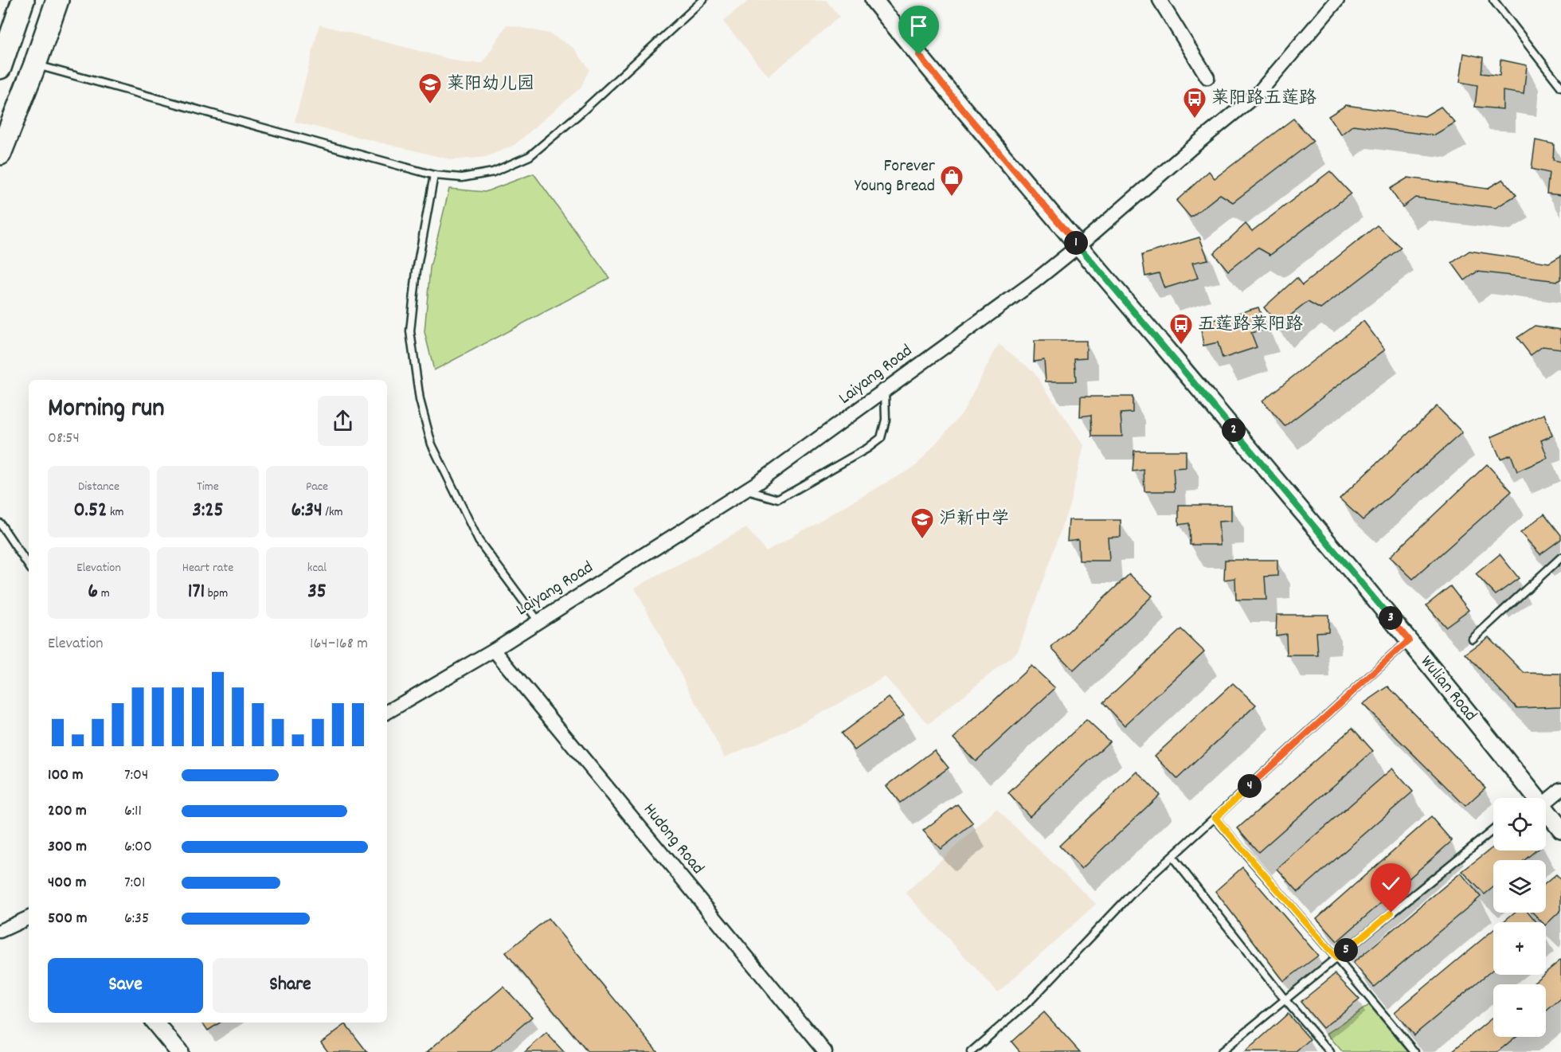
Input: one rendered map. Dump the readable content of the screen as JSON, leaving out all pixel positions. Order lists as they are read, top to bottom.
{
  "streets": {
    "street": ["Laiyang Road", "Wulian Road", "Hudong Road"]
  },
  "crossings": [
    ["Laiyang Road", "Wulian Road"],
    ["Laiyang Road", "Hudong Road"]
  ],
  "places": {
    "school or university": ["莱阳幼儿园", "沪新中学"],
    "bus stop": ["莱阳路五莲路", "五莲路莱阳路"],
    "shop": ["Forever Young Bread"]
  },
  "page": {
    "pins": [
      "1",
      "2",
      "3",
      "4",
      "5"
    ],
    "heading": ["Morning run", "08:54"],
    "stats": [
      ["Distance", "0.52 km"],
      ["Time", "3:25"],
      ["Pace", "6:34 /km"],
      ["Elevation", "6 m"],
      ["Heart rate", "171 bpm"],
      ["kcal", "35"]
    ],
    "chart": ["Elevation", "164–168 m"],
    "list": [
      {
        "name": "100 m",
        "note": "7:04"
      },
      {
        "name": "200 m",
        "note": "6:11"
      },
      {
        "name": "300 m",
        "note": "6:00"
      },
      {
        "name": "400 m",
        "note": "7:01"
      },
      {
        "name": "500 m",
        "note": "6:35"
      }
    ],
    "map_buttons": ["+", "−"],
    "buttons": ["Save", "Share"]
  }
}
